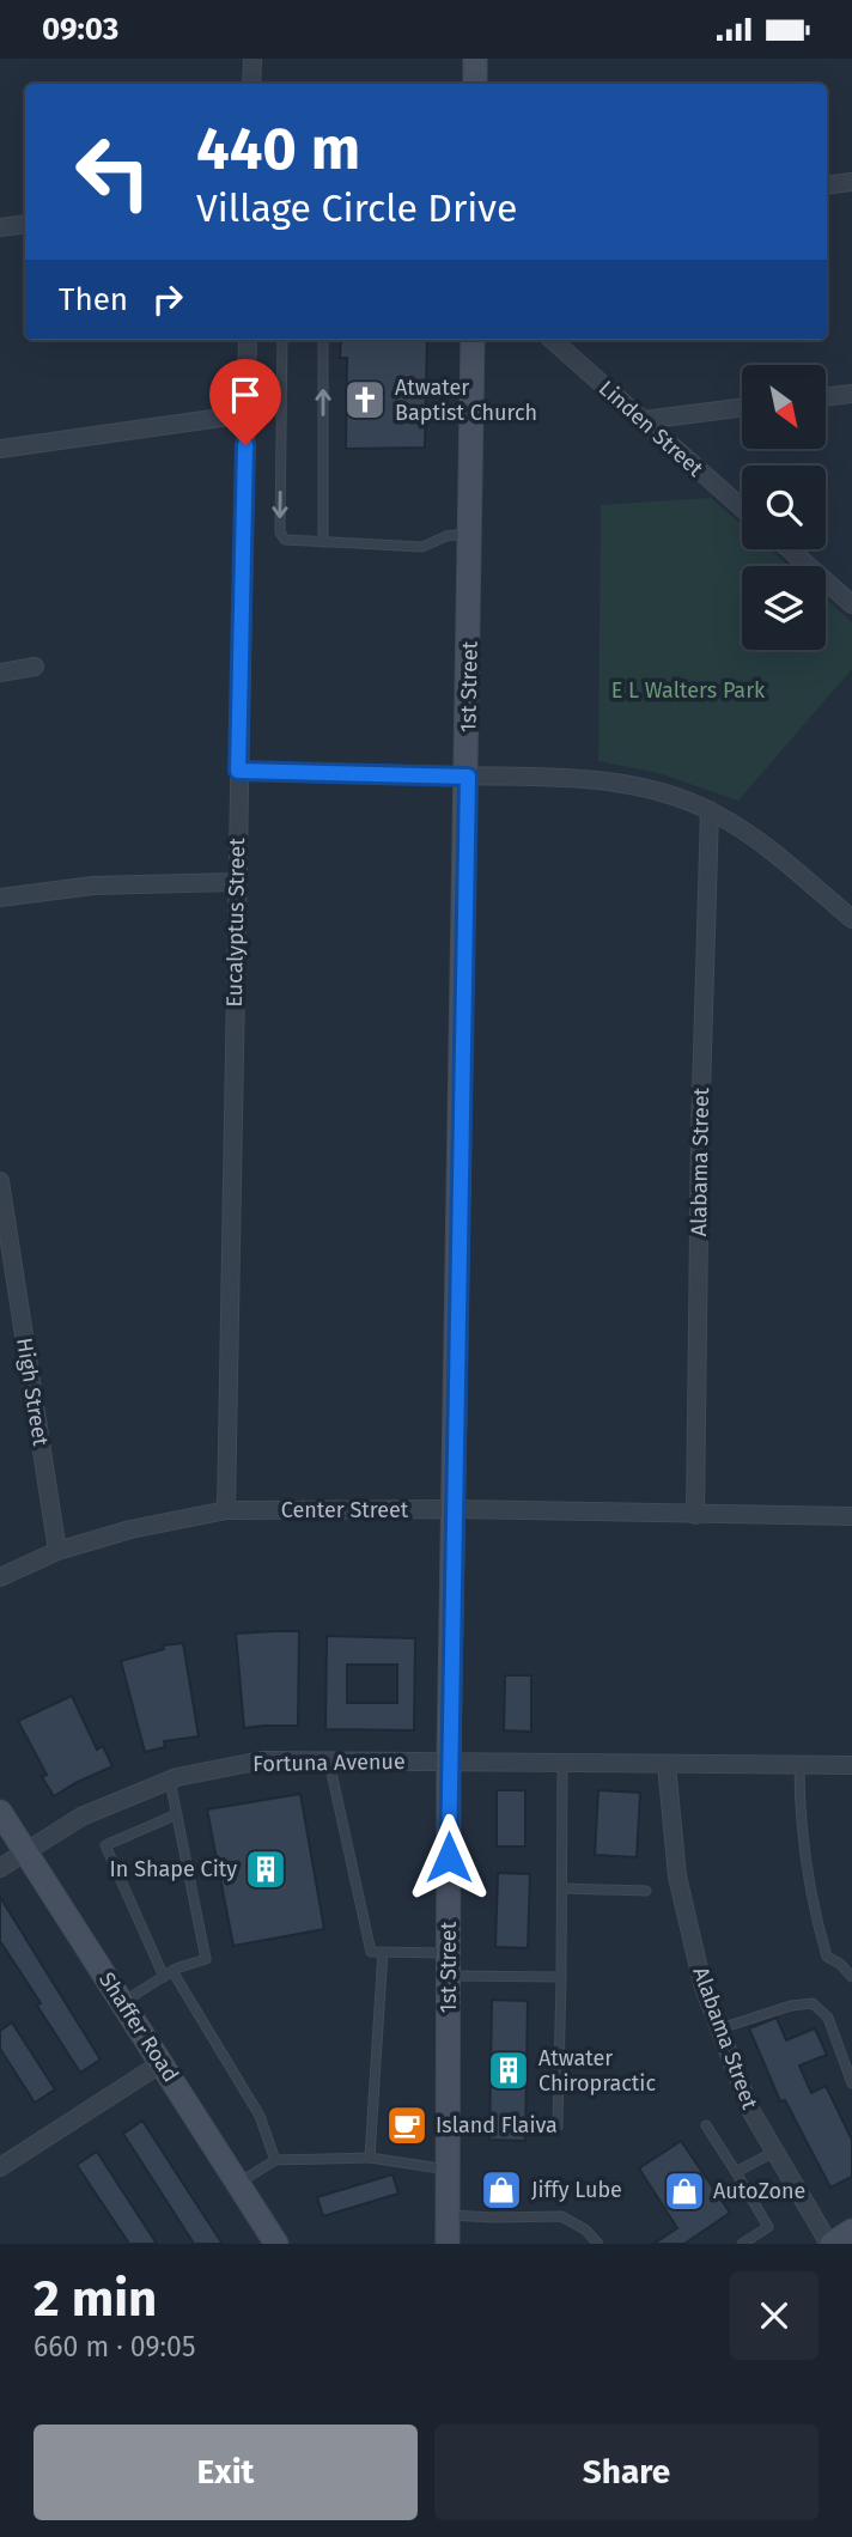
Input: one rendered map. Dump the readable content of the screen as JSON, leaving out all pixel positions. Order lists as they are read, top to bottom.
{
  "streets": {
    "street": [
      "Linden Street",
      "1st Street",
      "Eucalyptus Street",
      "Alabama Street",
      "High Street",
      "Center Street",
      "Fortuna Avenue",
      "Shaffer Road"
    ]
  },
  "crossings": [
    ["1st Street", "Center Street"],
    ["1st Street", "Fortuna Avenue"],
    ["Eucalyptus Street", "Center Street"],
    ["Alabama Street", "Center Street"],
    ["Alabama Street", "Fortuna Avenue"],
    ["High Street", "Center Street"],
    ["Fortuna Avenue", "Shaffer Road"]
  ],
  "parks": ["E L Walters Park"],
  "places": {
    "church": ["Atwater Baptist Church"],
    "building": ["In Shape City", "Atwater Chiropractic"],
    "cafe": ["Island Flaiva"],
    "shop": ["Jiffy Lube", "AutoZone"]
  },
  "north": "bottom right",
  "page": {
    "status": "09:03",
    "turn": ["440 m", "Village Circle Drive"],
    "then": "Then",
    "heading": ["2 min", "660 m · 09:05"],
    "buttons": ["Exit", "Share"]
  }
}
